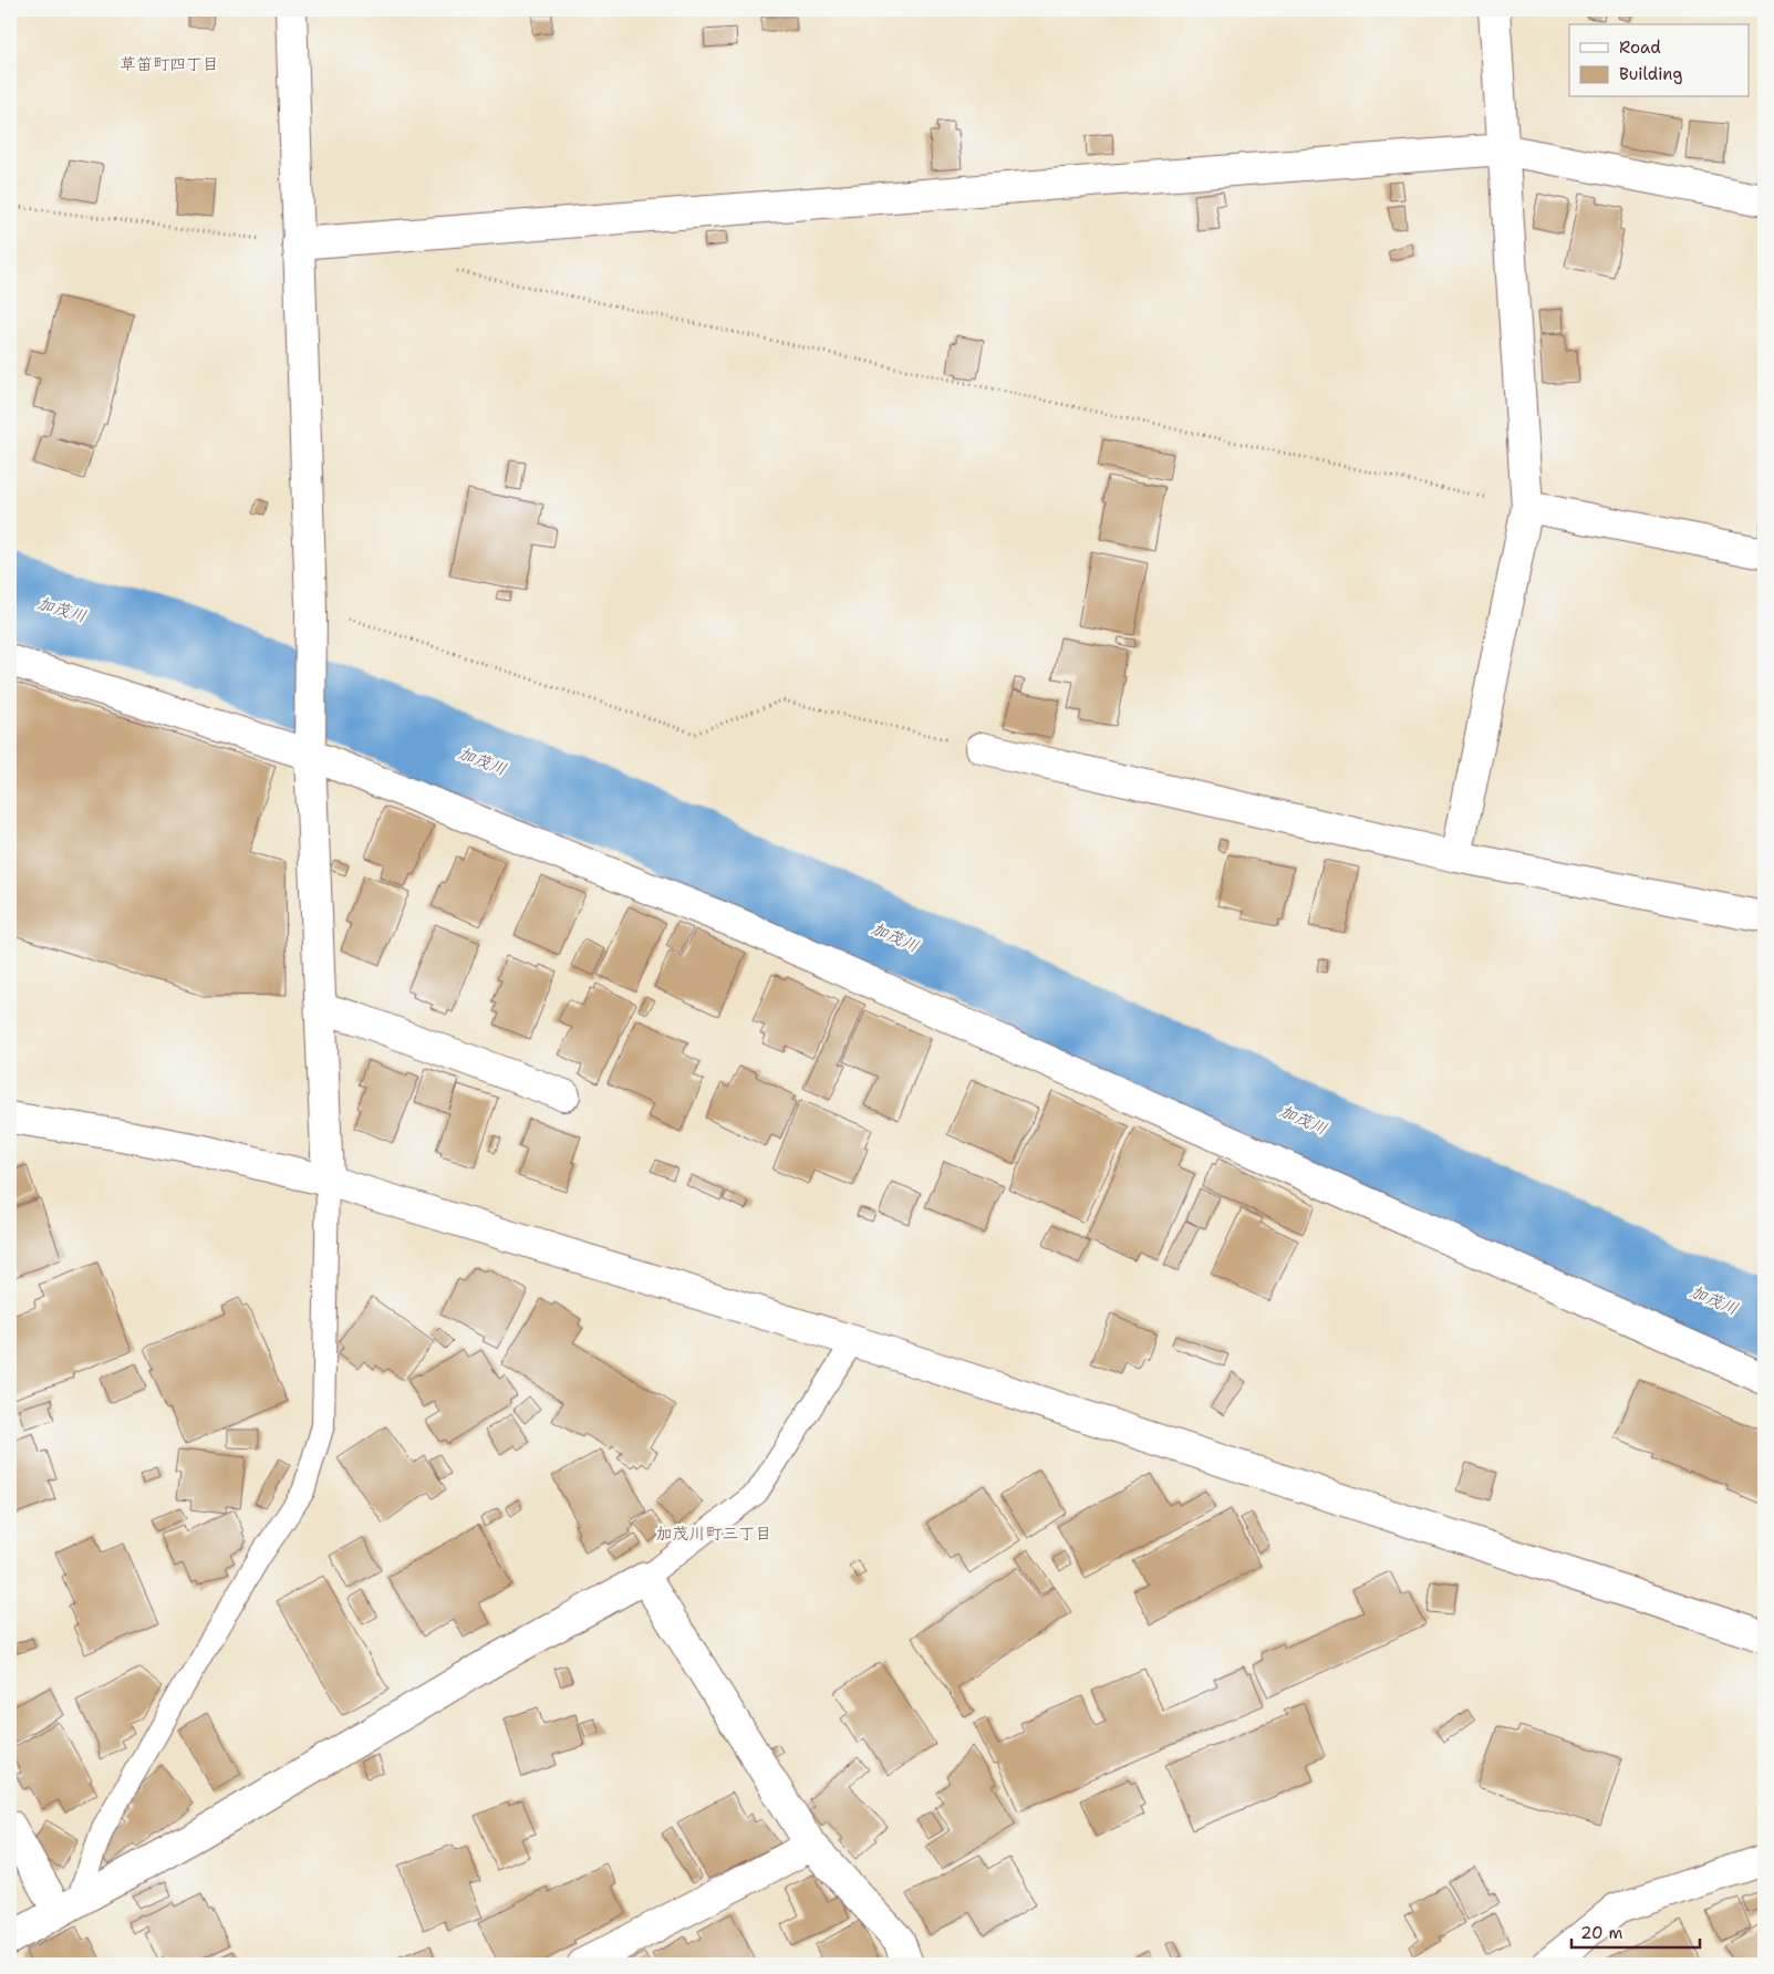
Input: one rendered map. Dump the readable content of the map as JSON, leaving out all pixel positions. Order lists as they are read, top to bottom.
{
  "districts": ["草笛町四丁目", "加茂川町三丁目"],
  "water": ["加茂川"],
  "legend": ["Road", "Building"],
  "scale_bar": "20 m"
}
